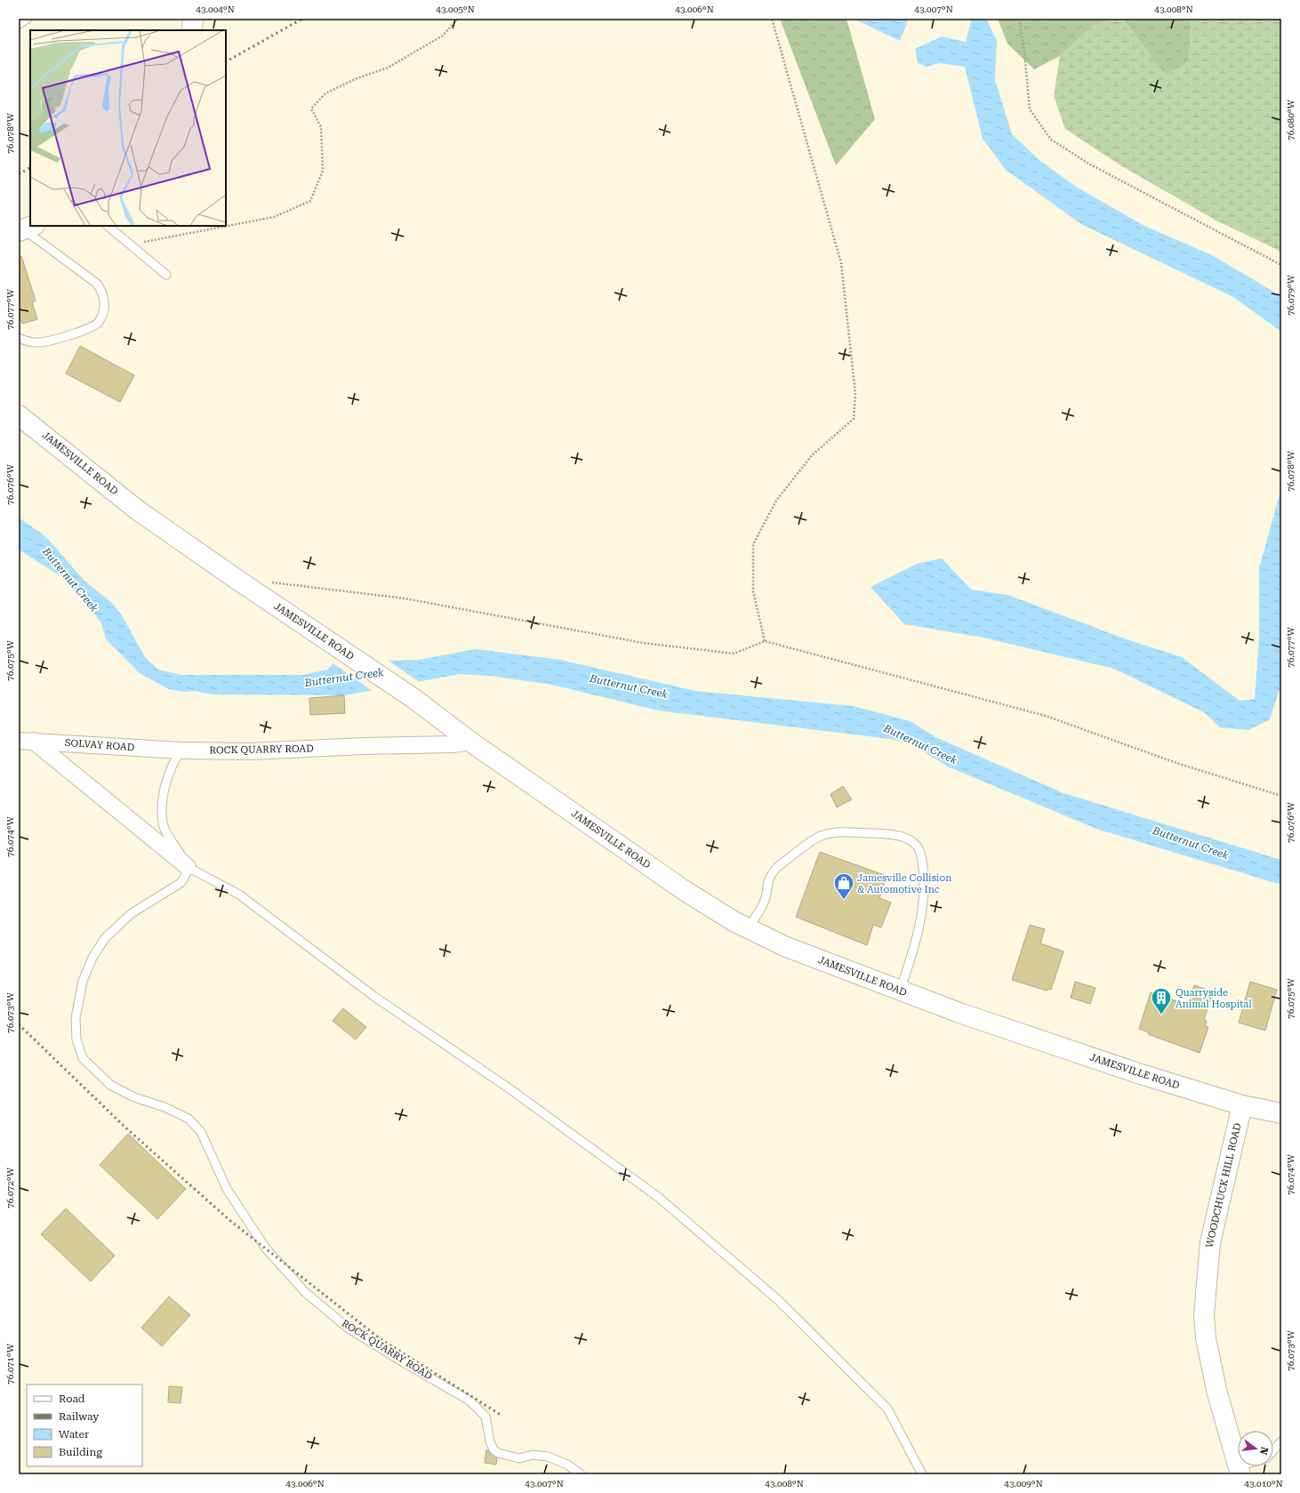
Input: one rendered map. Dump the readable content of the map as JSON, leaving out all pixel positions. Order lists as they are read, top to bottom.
{
  "streets": {
    "street": [
      "JAMESVILLE ROAD",
      "SOLVAY ROAD",
      "ROCK QUARRY ROAD",
      "WOODCHUCK HILL ROAD"
    ]
  },
  "crossings": [
    ["JAMESVILLE ROAD", "ROCK QUARRY ROAD"],
    ["JAMESVILLE ROAD", "WOODCHUCK HILL ROAD"],
    ["SOLVAY ROAD", "ROCK QUARRY ROAD"]
  ],
  "water": ["Butternut Creek"],
  "places": {
    "shop": ["Jamesville Collision & Automotive Inc"],
    "building": ["Quarryside Animal Hospital"]
  },
  "legend": [
    "Road",
    "Railway",
    "Water",
    "Building"
  ],
  "north": "right",
  "coordinates": [
    "43.004°N",
    "43.005°N",
    "43.006°N",
    "43.007°N",
    "43.008°N",
    "76.080°W",
    "76.078°W",
    "76.079°W",
    "76.077°W",
    "76.076°W",
    "76.075°W",
    "76.074°W",
    "76.073°W",
    "76.072°W",
    "76.071°W",
    "43.009°N",
    "43.010°N"
  ]
}
